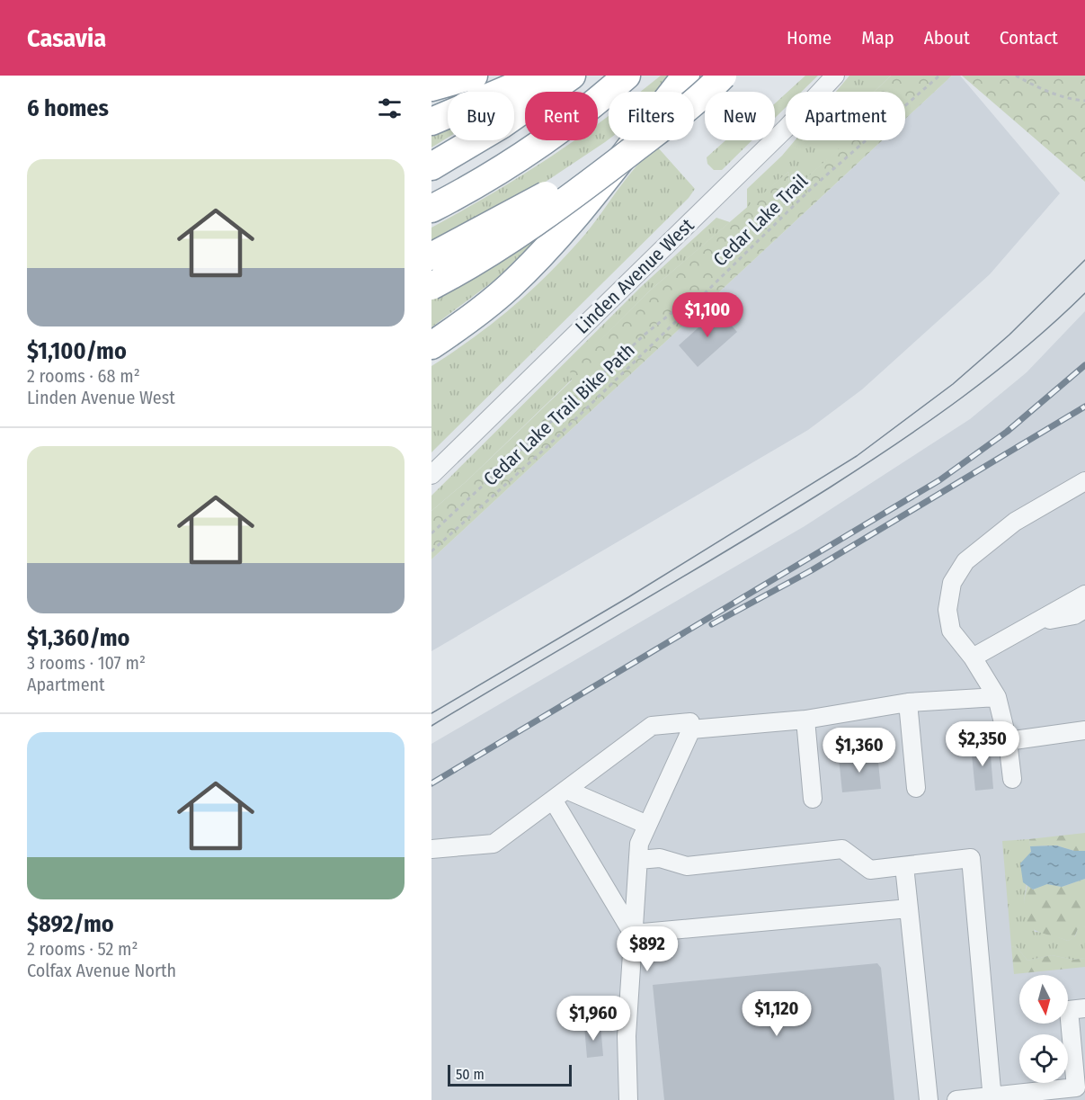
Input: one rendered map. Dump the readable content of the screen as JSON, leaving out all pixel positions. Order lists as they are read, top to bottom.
{
  "streets": {
    "street": ["Linden Avenue West"],
    "path": ["Cedar Lake Trail", "Cedar Lake Trail Bike Path"]
  },
  "crossings": [
    ["Cedar Lake Trail", "Cedar Lake Trail Bike Path"]
  ],
  "scale_bar": "50 m",
  "north": "bottom",
  "page": {
    "header": "Casavia",
    "nav": [
      "Home",
      "Map",
      "About",
      "Contact"
    ],
    "heading": "6 homes",
    "chip": [
      "Buy",
      "Rent",
      "Filters",
      "New",
      "Apartment"
    ],
    "list": [
      {
        "name": "$1,100/mo",
        "note": "2 rooms · 68 m² · Linden Avenue West"
      },
      {
        "name": "$1,360/mo",
        "note": "3 rooms · 107 m² · Apartment"
      },
      {
        "name": "$892/mo",
        "note": "2 rooms · 52 m² · Colfax Avenue North"
      }
    ],
    "price": [
      "$1,100",
      "$2,350",
      "$1,360",
      "$892",
      "$1,120",
      "$1,960"
    ],
    "scale": "50 m"
  }
}
